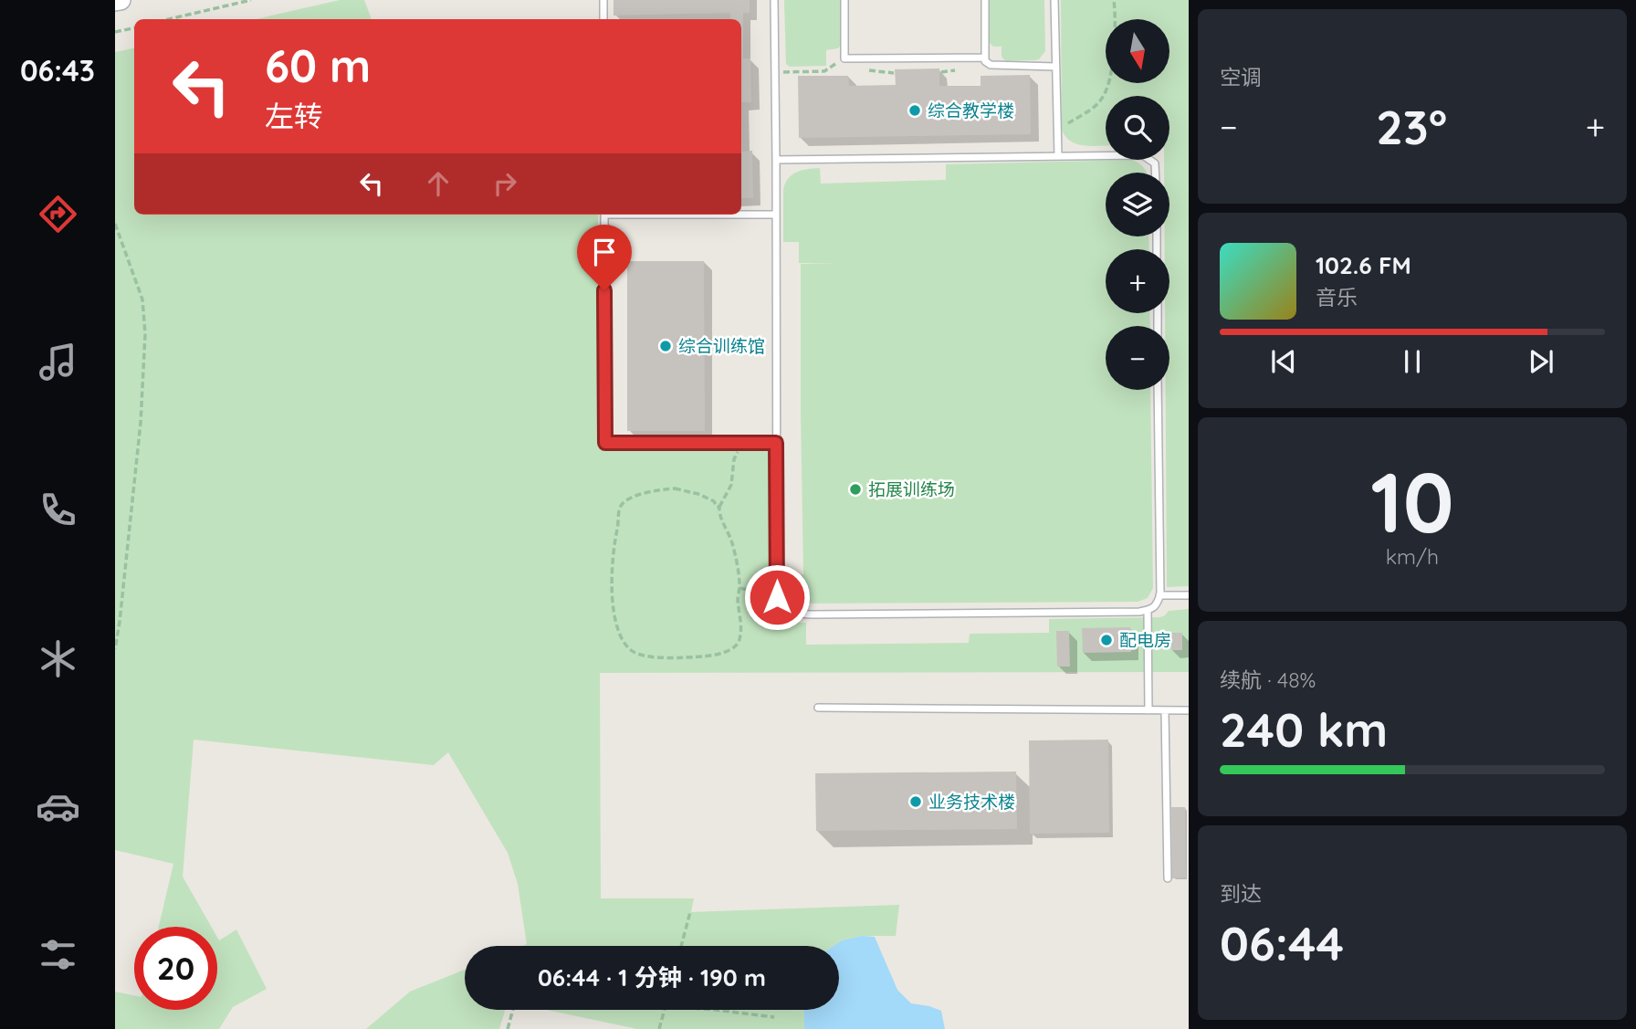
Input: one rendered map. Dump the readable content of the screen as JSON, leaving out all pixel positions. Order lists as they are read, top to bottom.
{
  "places": [
    "综合教学楼",
    "综合训练馆",
    "拓展训练场",
    "配电房",
    "业务技术楼"
  ],
  "north": "bottom",
  "page": {
    "tabs": "06:43",
    "tile": [
      "空调",
      ["10", "km/h"],
      ["续航 · 48%", "240 km"],
      ["到达", "06:44"]
    ],
    "map_buttons": ["+", "−"],
    "turn": ["60 m", "左转"],
    "heat": ["−", "23°", "+"],
    "song": ["102.6 FM", "音乐"],
    "limit": "20",
    "trip": "06:44 · 1 分钟 · 190 m"
  }
}
